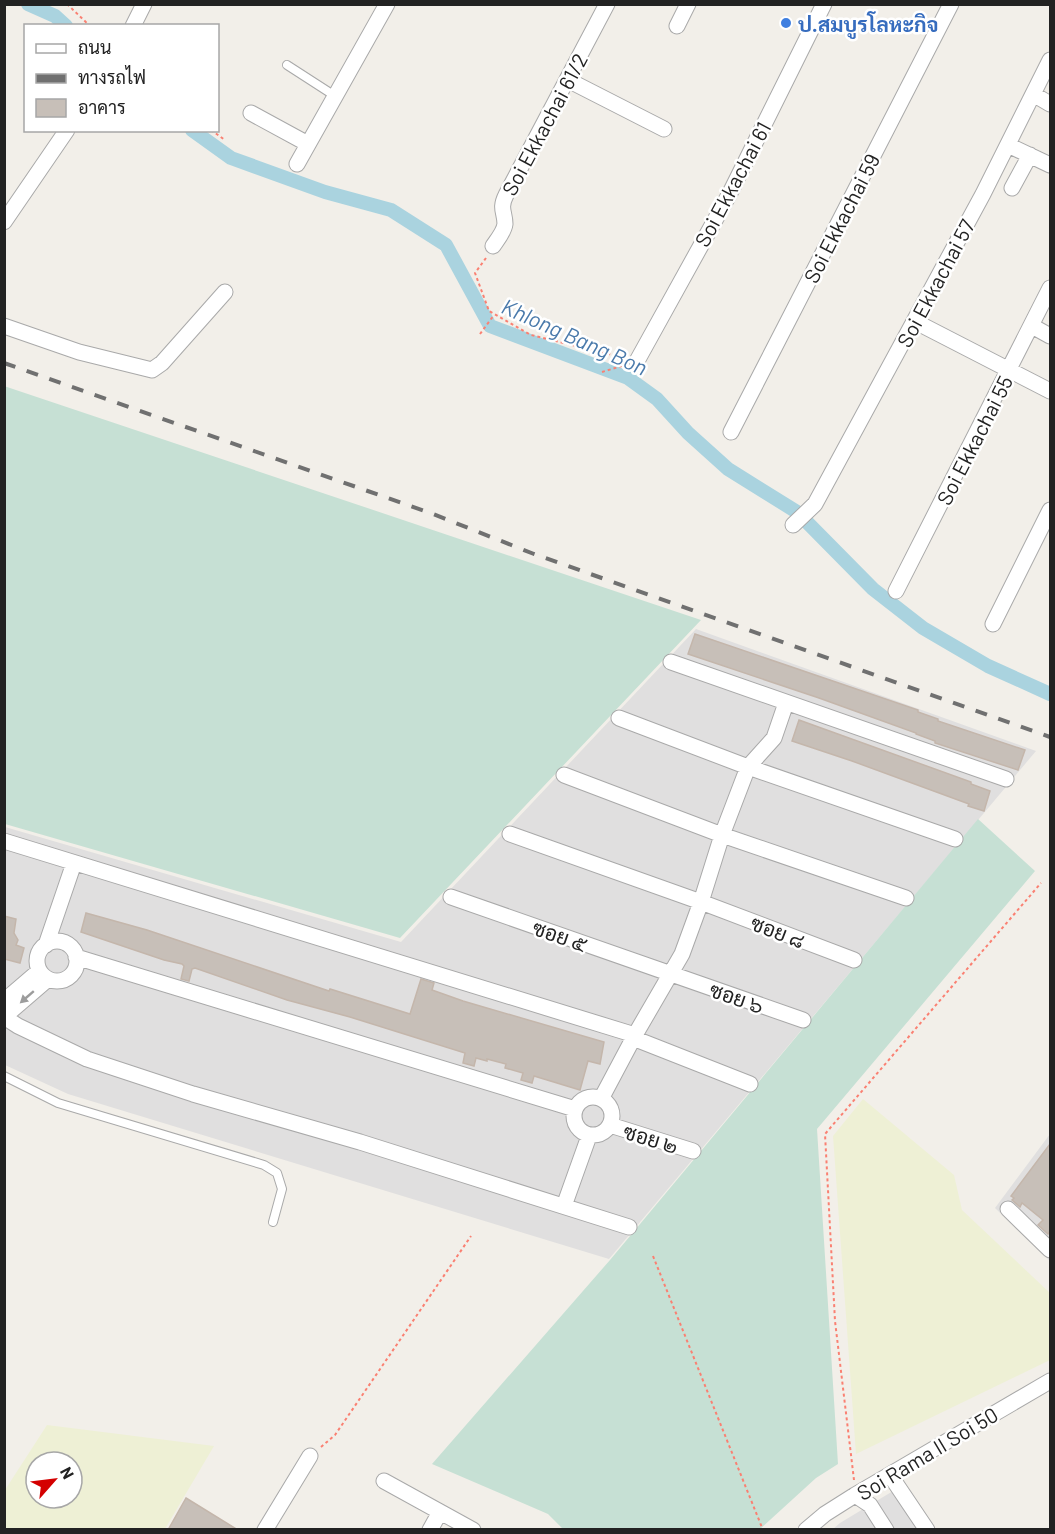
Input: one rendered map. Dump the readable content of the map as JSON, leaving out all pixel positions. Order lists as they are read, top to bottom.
{
  "streets": {
    "street": [
      "Soi Ekkachai 61/2",
      "Soi Ekkachai 61",
      "Soi Ekkachai 59",
      "Soi Ekkachai 57",
      "Soi Ekkachai 55",
      "ซอย ๘",
      "ซอย ๕",
      "ซอย ๖",
      "ซอย ๒",
      "Soi Rama II Soi 50"
    ]
  },
  "crossings": [
    ["ซอย ๕", "ซอย ๖"]
  ],
  "water": ["Khlong Bang Bon"],
  "places": ["ป.สมบูรโลหะกิจ"],
  "legend": ["ถนน", "ทางรถไฟ", "อาคาร"],
  "north": "top right"
}
